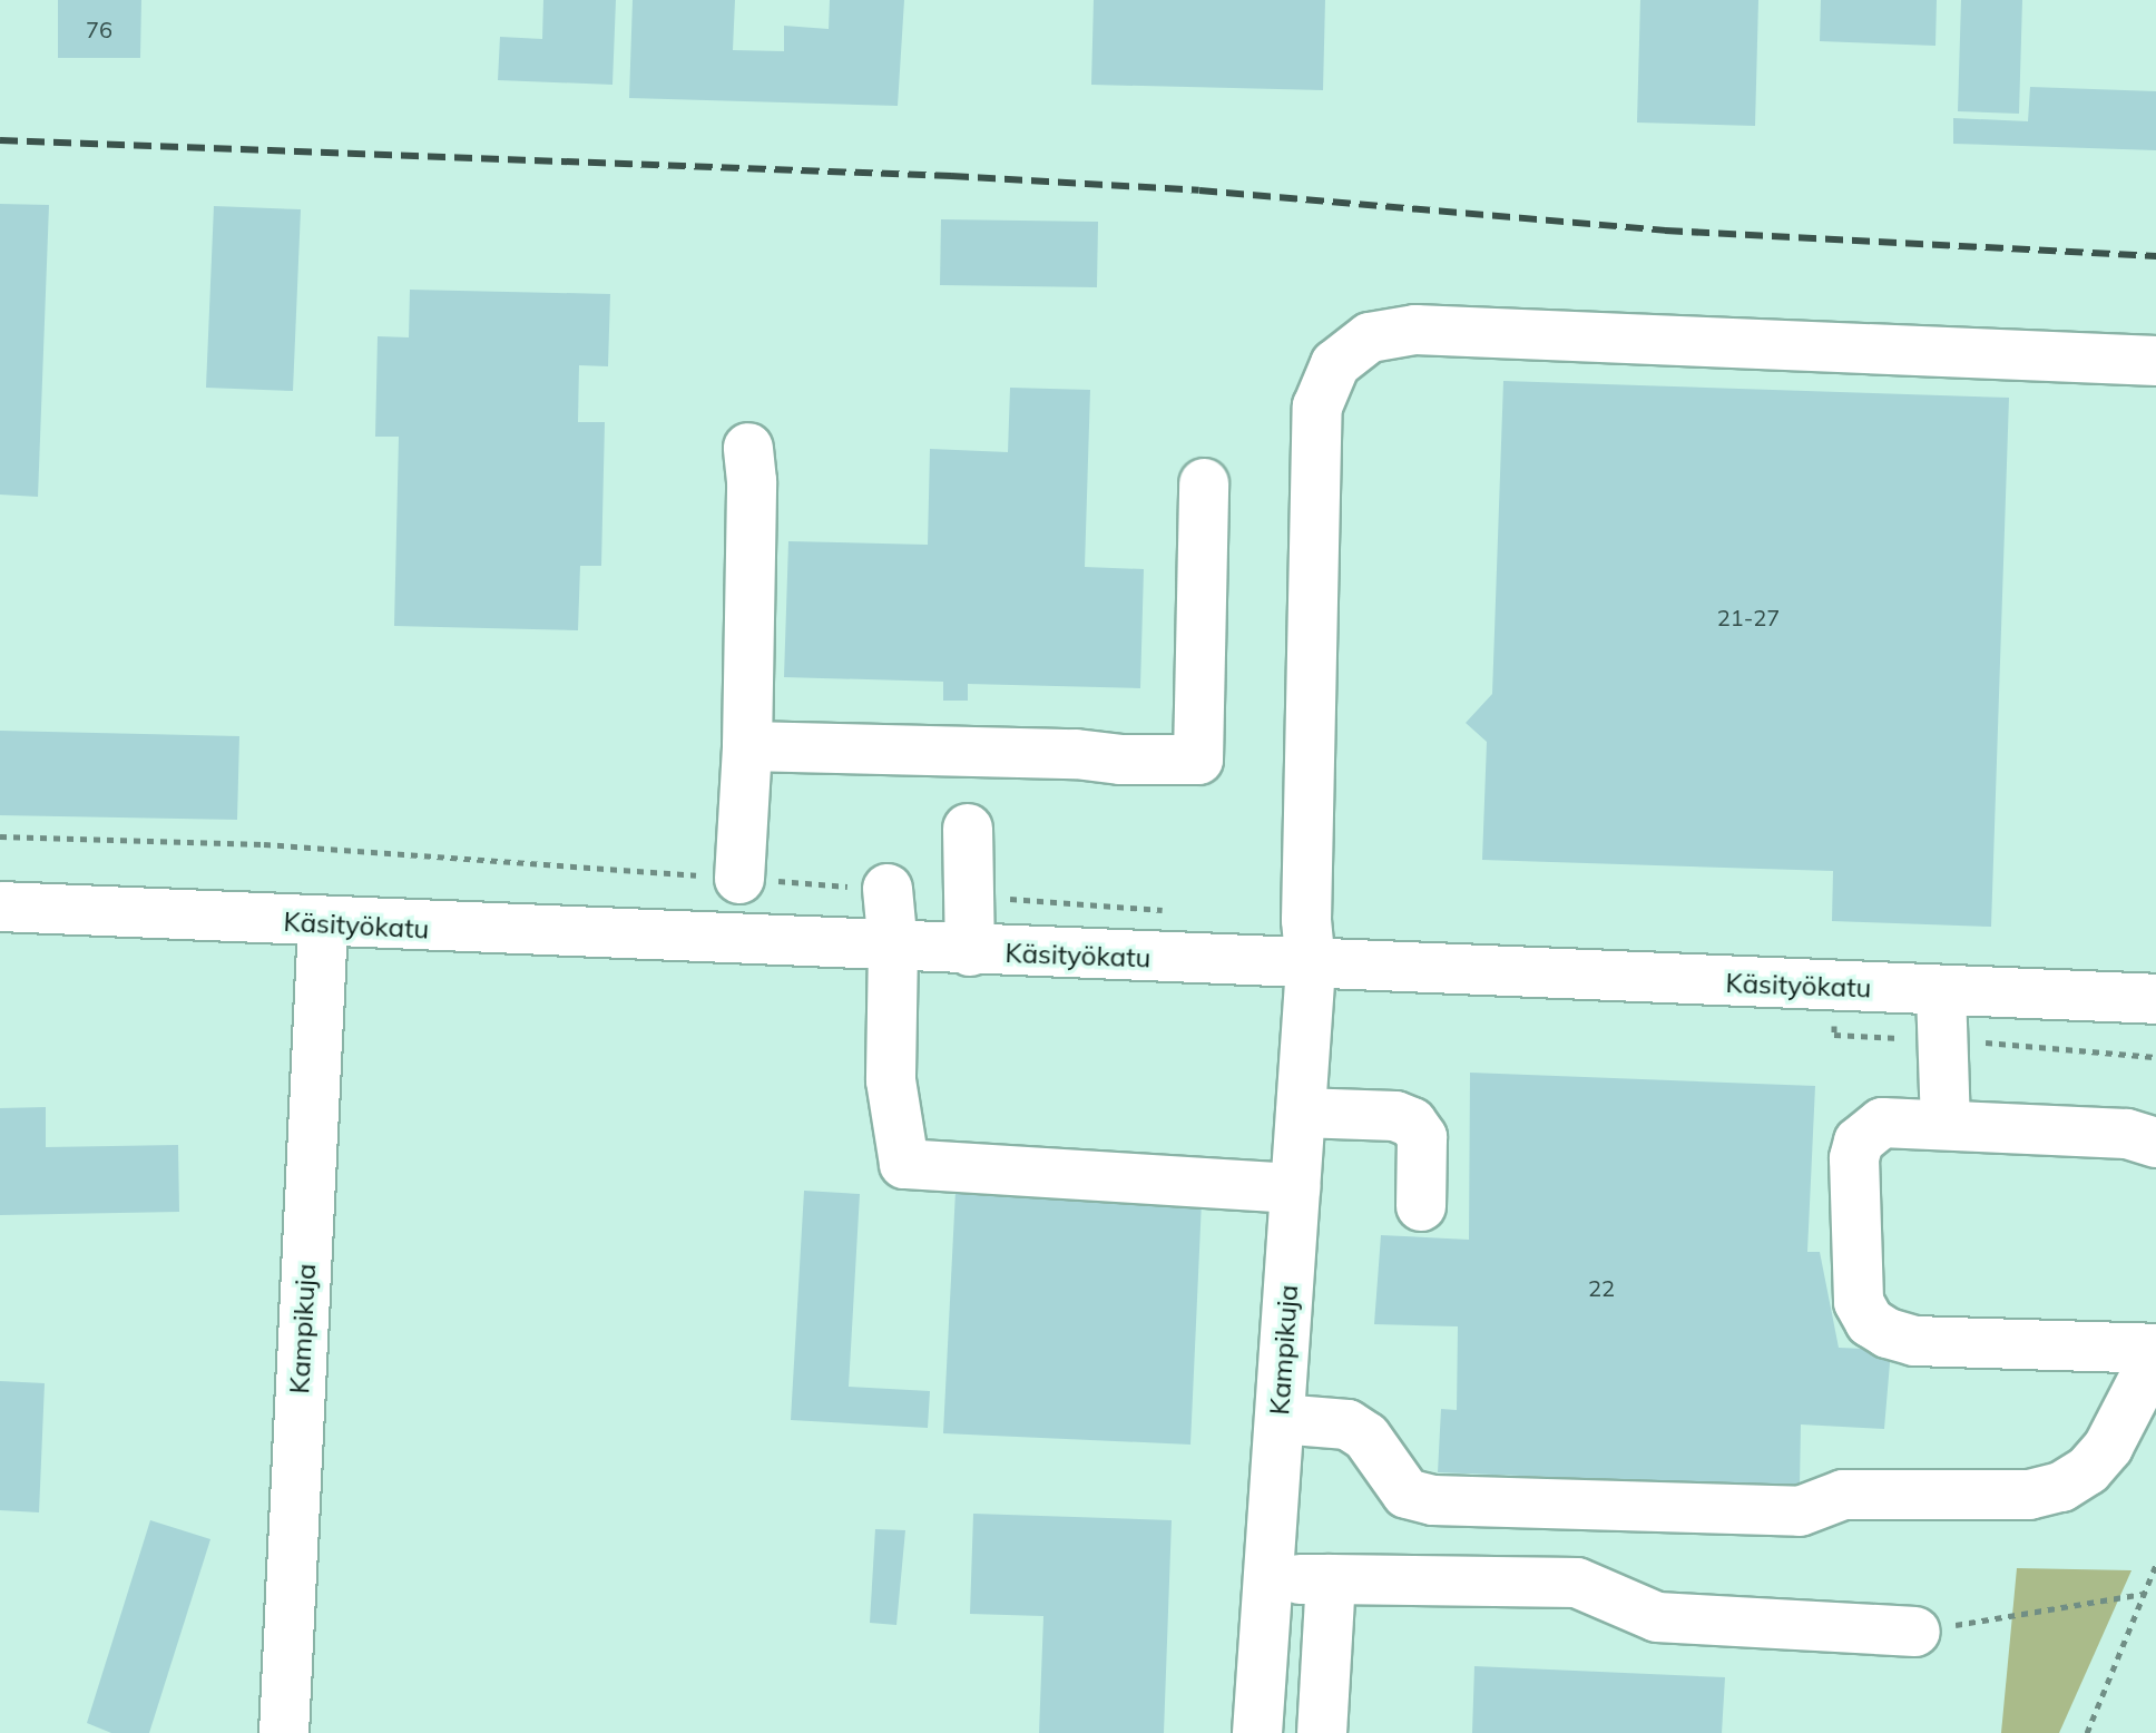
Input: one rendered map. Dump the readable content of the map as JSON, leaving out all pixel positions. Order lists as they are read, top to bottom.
{
  "streets": {
    "street": ["Käsityökatu", "Kampikuja"]
  },
  "crossings": [
    ["Käsityökatu", "Kampikuja"]
  ],
  "house_numbers": ["76", "21-27", "22"]
}
